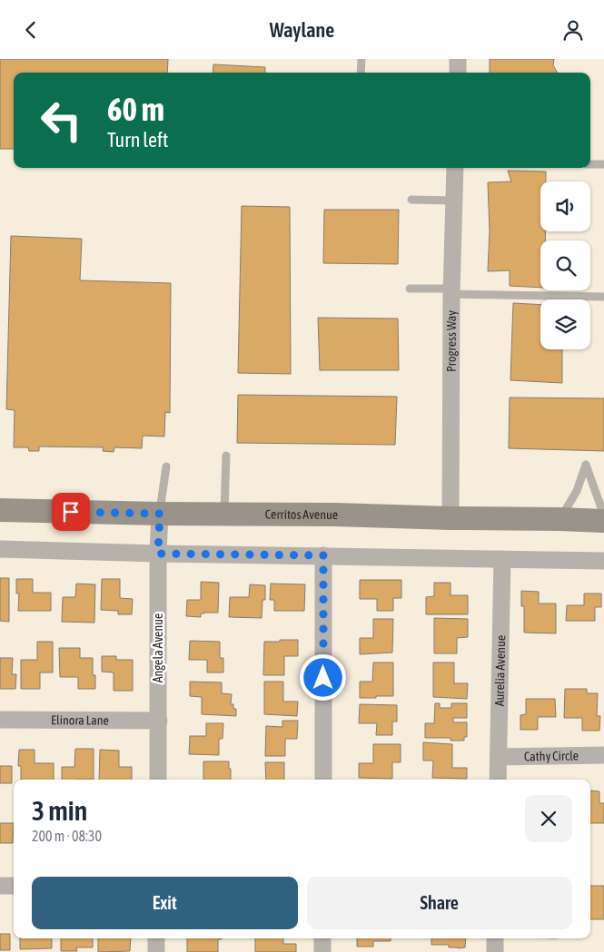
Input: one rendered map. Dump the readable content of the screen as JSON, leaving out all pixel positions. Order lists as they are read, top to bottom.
{
  "streets": {
    "main road": ["Cerritos Avenue"],
    "street": [
      "Progress Way",
      "Angela Avenue",
      "Aurelia Avenue",
      "Elinora Lane",
      "Cathy Circle"
    ]
  },
  "crossings": [
    ["Progress Way", "Cerritos Avenue"],
    ["Cerritos Avenue", "Angela Avenue"],
    ["Angela Avenue", "Elinora Lane"],
    ["Aurelia Avenue", "Cathy Circle"]
  ],
  "page": {
    "header": "Waylane",
    "turn": ["60 m", "Turn left"],
    "heading": ["3 min", "200 m · 08:30"],
    "buttons": ["Exit", "Share"]
  }
}
